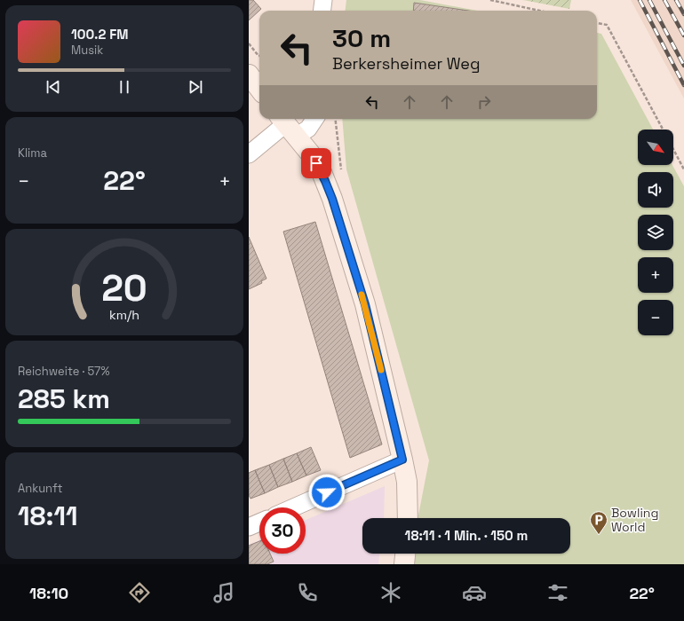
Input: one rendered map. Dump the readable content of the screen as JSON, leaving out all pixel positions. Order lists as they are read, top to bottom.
{
  "places": {
    "parking": ["Bowling World"]
  },
  "north": "bottom right",
  "page": {
    "turn": ["30 m", "Berkersheimer Weg"],
    "song": ["100.2 FM", "Musik"],
    "tile": [
      "Klima",
      ["Reichweite · 57%", "285 km"],
      ["Ankunft", "18:11"]
    ],
    "map_buttons": ["+", "−"],
    "heat": ["−", "22°", "+"],
    "limit": "30",
    "trip": "18:11 · 1 Min. · 150 m",
    "tabs": ["18:10", "22°"],
    "gauge": ["20", "km/h"]
  }
}
